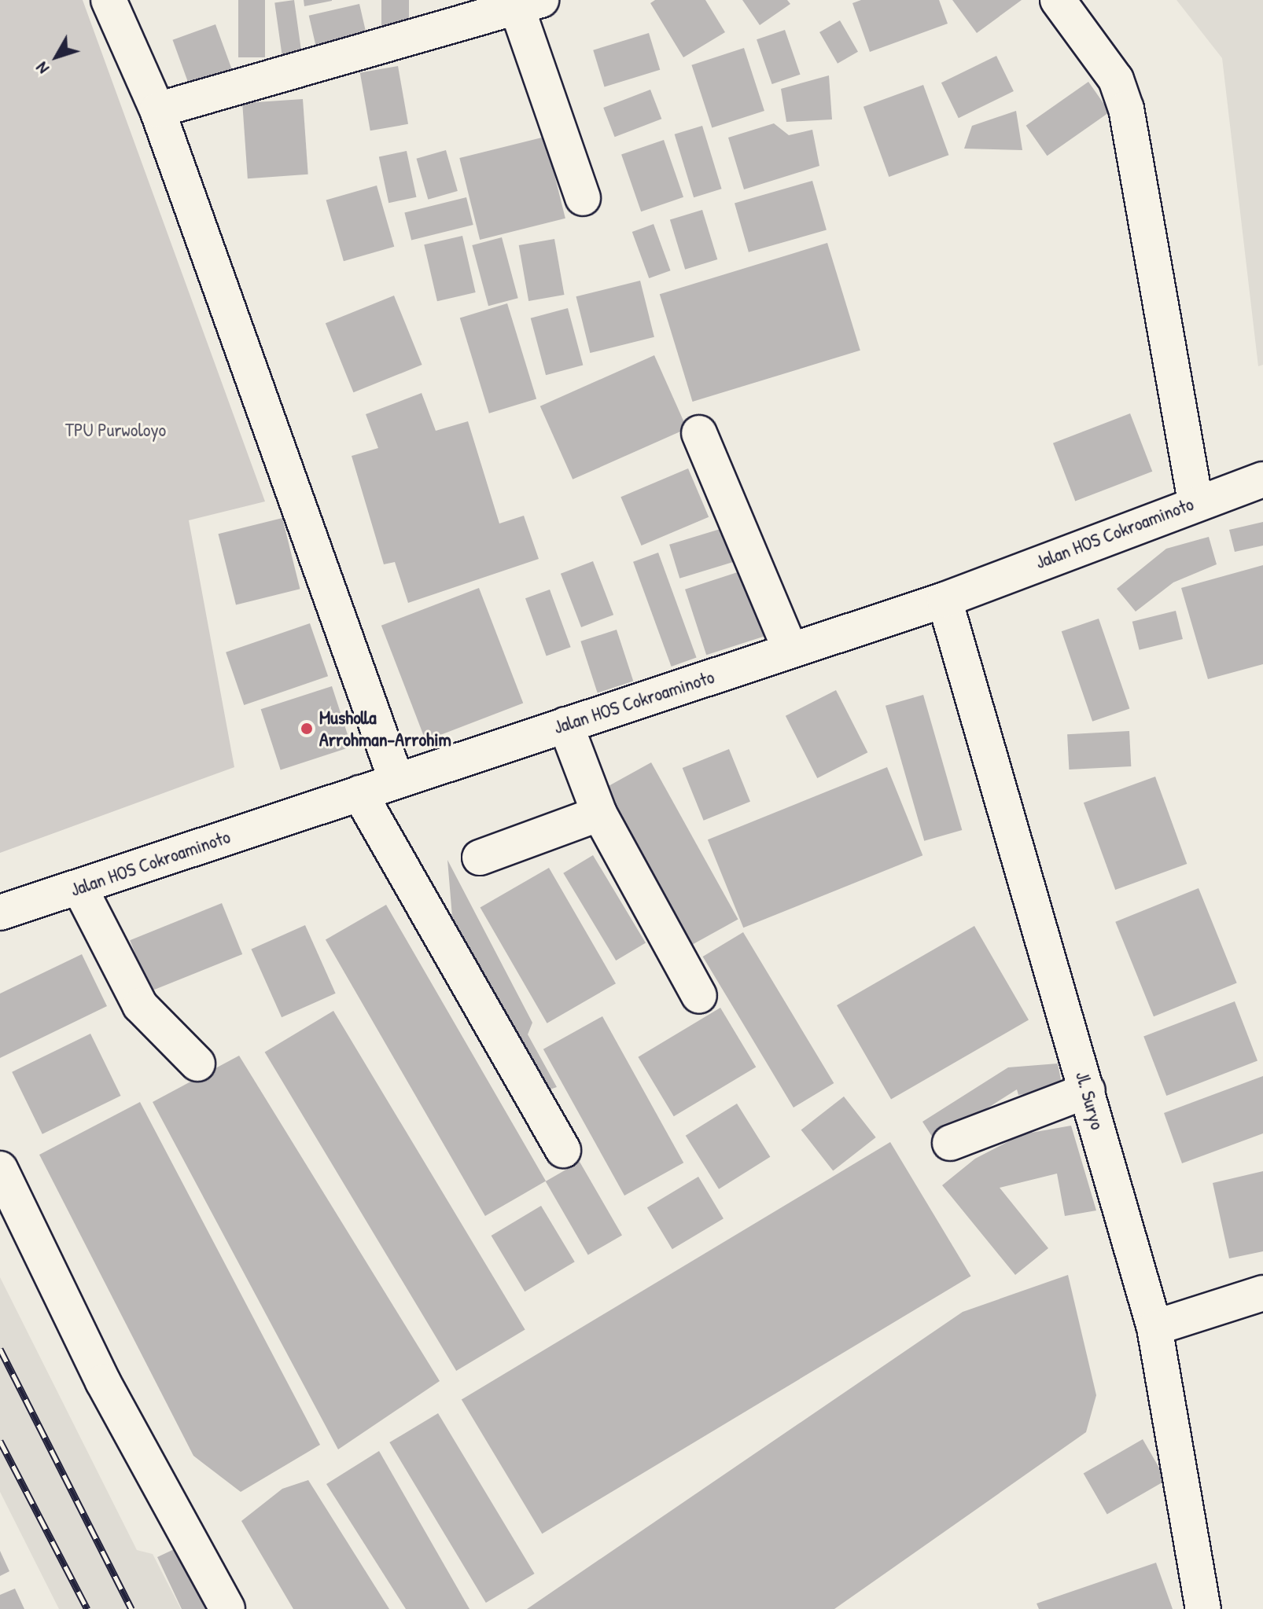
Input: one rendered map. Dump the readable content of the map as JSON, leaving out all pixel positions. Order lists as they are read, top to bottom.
{
  "streets": {
    "street": ["Jalan HOS Cokroaminoto", "Jl. Suryo"]
  },
  "crossings": [
    ["Jalan HOS Cokroaminoto", "Jl. Suryo"]
  ],
  "parks": ["TPU Purwoloyo"],
  "places": ["Musholla Arrohman-Arrohim"],
  "north": "bottom left"
}
